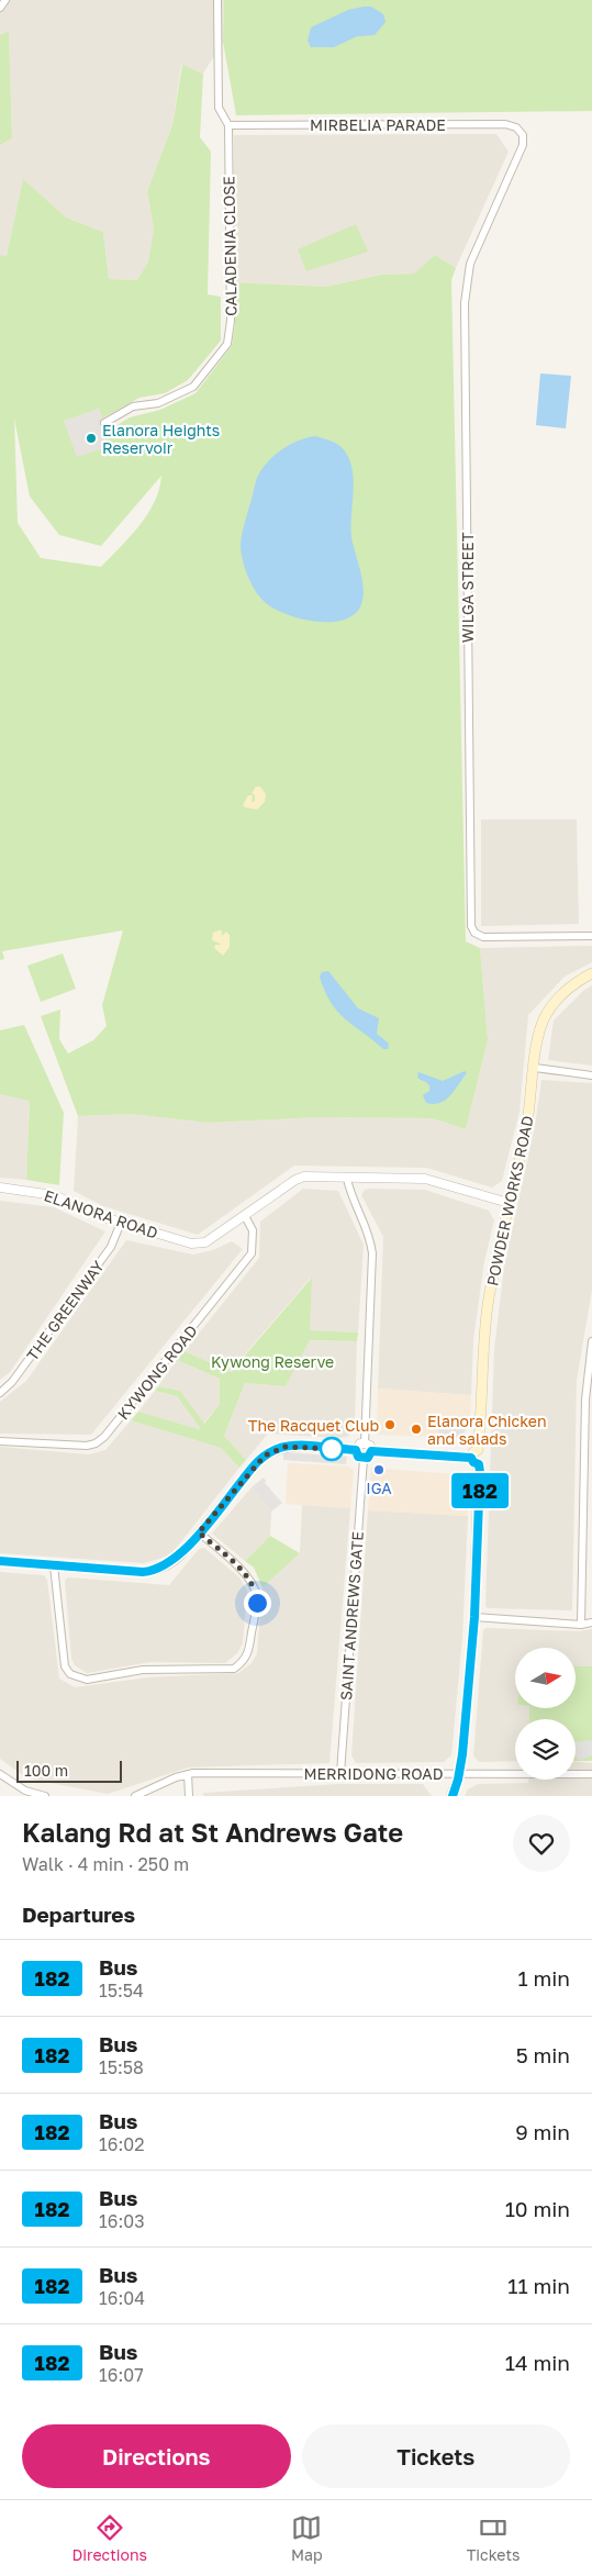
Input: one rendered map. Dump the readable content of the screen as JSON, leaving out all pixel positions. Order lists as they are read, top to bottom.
{
  "streets": {
    "main road": ["POWDER WORKS ROAD"],
    "street": [
      "MIRBELIA PARADE",
      "CALADENIA CLOSE",
      "WILGA STREET",
      "ELANORA ROAD",
      "THE GREENWAY",
      "KYWONG ROAD",
      "SAINT ANDREWS GATE",
      "MERRIDONG ROAD"
    ]
  },
  "crossings": [
    ["MIRBELIA PARADE", "CALADENIA CLOSE"],
    ["MIRBELIA PARADE", "WILGA STREET"],
    ["POWDER WORKS ROAD", "ELANORA ROAD"],
    ["POWDER WORKS ROAD", "MERRIDONG ROAD"],
    ["ELANORA ROAD", "THE GREENWAY"],
    ["ELANORA ROAD", "KYWONG ROAD"],
    ["SAINT ANDREWS GATE", "MERRIDONG ROAD"]
  ],
  "parks": ["Kywong Reserve"],
  "places": [
    "Elanora Heights Reservoir",
    "The Racquet Club",
    "Elanora Chicken and salads",
    "IGA"
  ],
  "lines": ["bus line 182"],
  "scale_bar": "100 m",
  "north": "right",
  "page": {
    "on_map": "182",
    "scale": "100 m",
    "heading": [
      ["Kalang Rd at St Andrews Gate", "Walk · 4 min · 250 m"],
      "Departures"
    ],
    "list": [
      {
        "mark": "182",
        "name": "Bus",
        "note": "15:54",
        "value": "1 min"
      },
      {
        "mark": "182",
        "name": "Bus",
        "note": "15:58",
        "value": "5 min"
      },
      {
        "mark": "182",
        "name": "Bus",
        "note": "16:02",
        "value": "9 min"
      },
      {
        "mark": "182",
        "name": "Bus",
        "note": "16:03",
        "value": "10 min"
      },
      {
        "mark": "182",
        "name": "Bus",
        "note": "16:04",
        "value": "11 min"
      },
      {
        "mark": "182",
        "name": "Bus",
        "note": "16:07",
        "value": "14 min"
      }
    ],
    "buttons": ["Directions", "Tickets"],
    "tabs": ["Directions", "Map", "Tickets"]
  }
}
